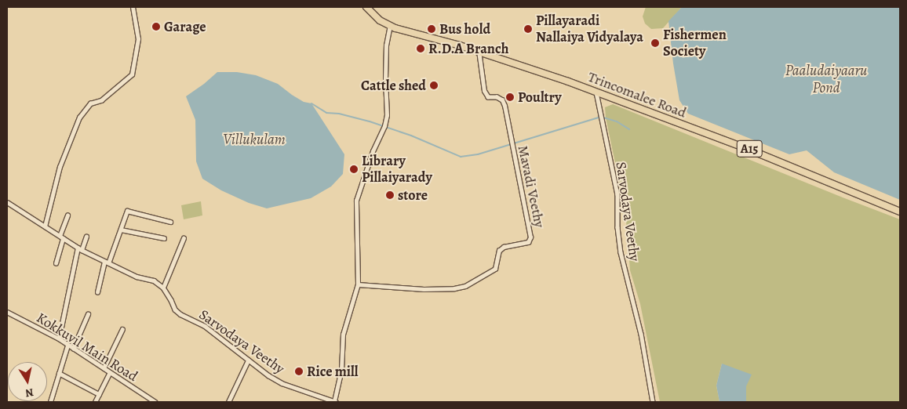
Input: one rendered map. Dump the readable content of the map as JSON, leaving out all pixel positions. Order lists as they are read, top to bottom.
{
  "streets": {
    "highway": ["Trincomalee Road", "A15"],
    "street": ["Mavadi Veethy", "Sarvodaya Veethy", "Kokkuvil Main Road"]
  },
  "crossings": [
    ["Trincomalee Road", "Mavadi Veethy"],
    ["Trincomalee Road", "Sarvodaya Veethy"]
  ],
  "water": ["Paaludaiyaaru Pond", "Villukulam"],
  "places": [
    "Garage",
    "Bus hold",
    "Pillayaradi Nallaiya Vidyalaya",
    "Fishermen Society",
    "R.D.A Branch",
    "Cattle shed",
    "Poultry",
    "Library Pillaiyarady",
    "store",
    "Rice mill"
  ],
  "north": "bottom"
}
